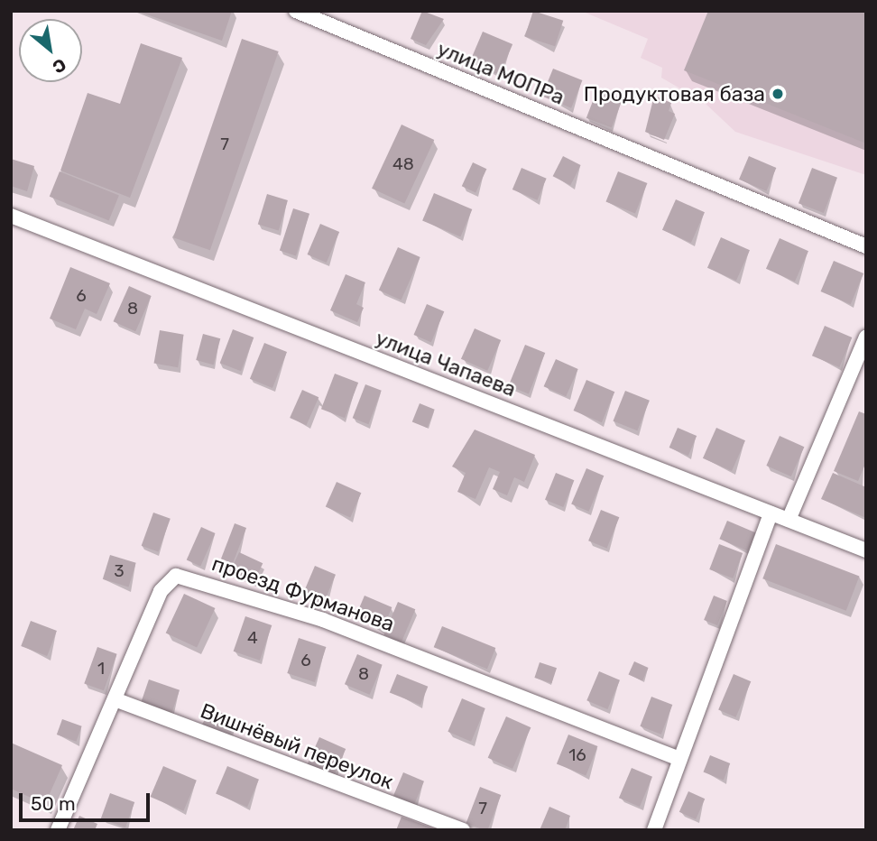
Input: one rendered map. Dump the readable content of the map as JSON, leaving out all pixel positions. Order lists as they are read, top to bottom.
{
  "streets": {
    "street": [
      "улица МОПРа",
      "улица Чапаева",
      "проезд Фурманова",
      "Вишнёвый переулок"
    ]
  },
  "crossings": [
    ["проезд Фурманова", "Вишнёвый переулок"]
  ],
  "places": ["Продуктовая база"],
  "house_numbers": [
    "7",
    "48",
    "6",
    "8",
    "3",
    "4",
    "6",
    "1",
    "8",
    "16",
    "7"
  ],
  "scale_bar": "50 m",
  "north": "bottom right"
}
